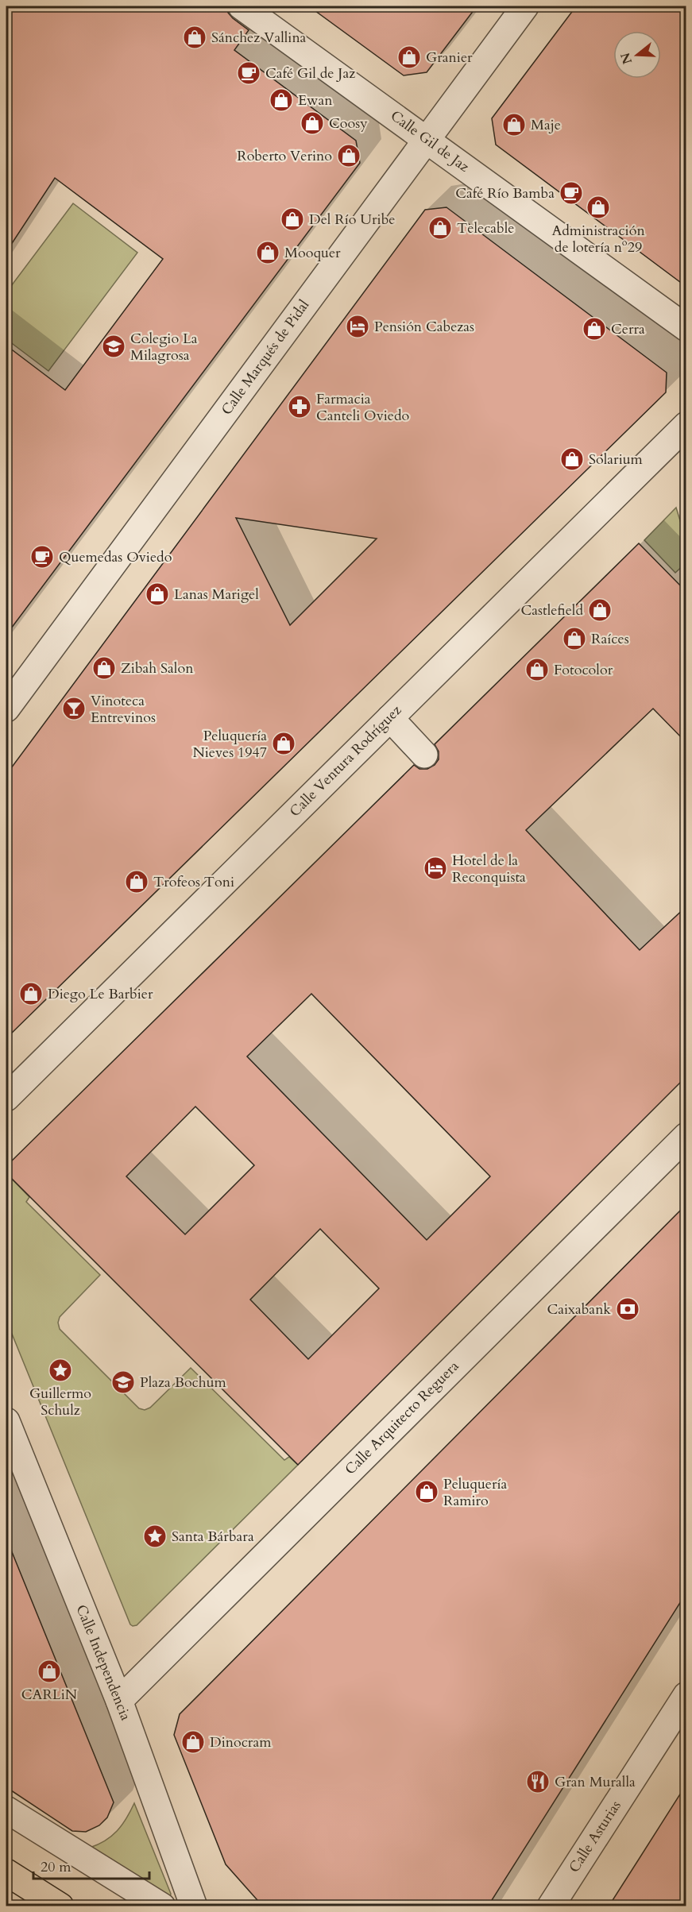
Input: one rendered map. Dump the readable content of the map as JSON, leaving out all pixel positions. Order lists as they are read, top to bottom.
{
  "streets": {
    "street": [
      "Calle Gil de Jaz",
      "Calle Marqués de Pidal",
      "Calle Ventura Rodríguez",
      "Calle Arquitecto Reguera",
      "Calle Independencia",
      "Calle Asturias"
    ]
  },
  "crossings": [
    ["Calle Gil de Jaz", "Calle Marqués de Pidal"],
    ["Calle Arquitecto Reguera", "Calle Independencia"]
  ],
  "places": {
    "shop": [
      "Sánchez Vallina",
      "Granier",
      "Ewan",
      "Coosy",
      "Maje",
      "Roberto Verino",
      "Administración de lotería nº29",
      "Del Río Uribe",
      "Telecable",
      "Mooquer",
      "Cerra",
      "Solarium",
      "Lanas Marigel",
      "Castlefield",
      "Raíces",
      "Zibah Salon",
      "Fotocolor",
      "Peluquería Nieves 1947",
      "Trofeos Toni",
      "Diego Le Barbier",
      "Peluquería Ramiro",
      "CARLiN",
      "Dinocram"
    ],
    "cafe": ["Café Gil de Jaz", "Café Río Bamba", "Quemedas Oviedo"],
    "hotel": ["Pensión Cabezas", "Hotel de la Reconquista"],
    "school or university": ["Colegio La Milagrosa", "Plaza Bochum"],
    "pharmacy": ["Farmacia Canteli Oviedo"],
    "bar": ["Vinoteca Entrevinos"],
    "bank": ["Caixabank"],
    "place": ["Guillermo Schulz", "Santa Bárbara"],
    "restaurant": ["Gran Muralla"]
  },
  "scale_bar": "20 m",
  "north": "left"
}
